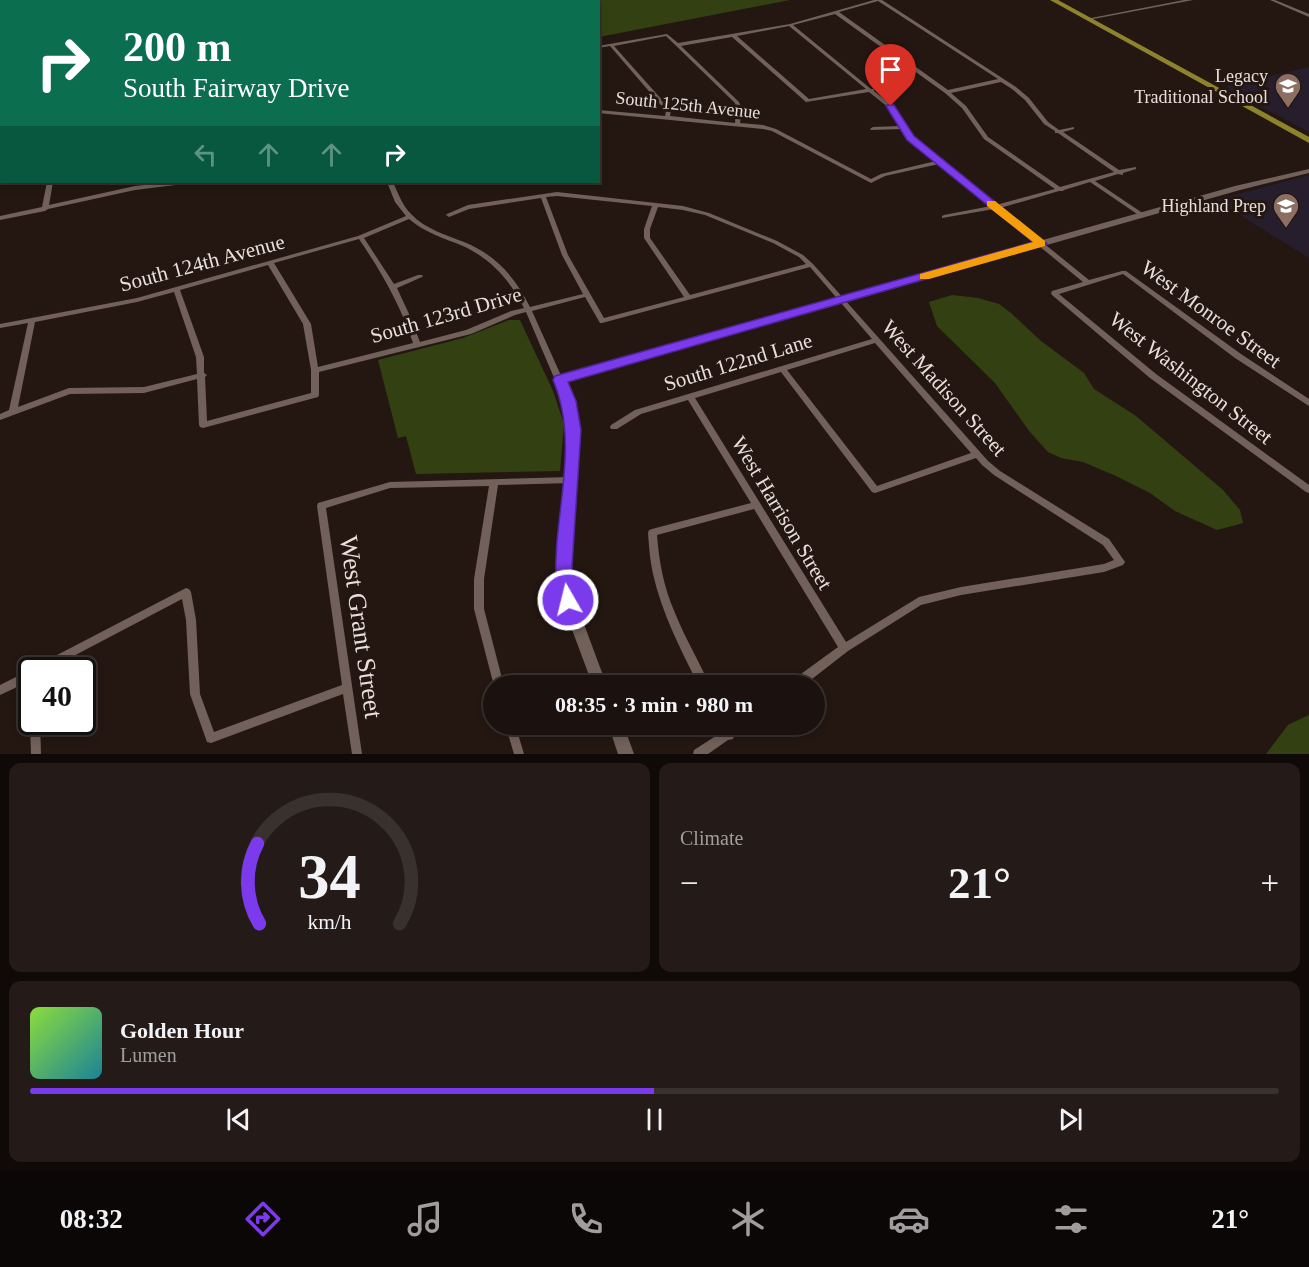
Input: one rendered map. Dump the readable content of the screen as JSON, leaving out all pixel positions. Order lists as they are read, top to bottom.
{
  "streets": {
    "street": [
      "South 125th Avenue",
      "South 124th Avenue",
      "West Monroe Street",
      "South 123rd Drive",
      "South 122nd Lane",
      "West Washington Street",
      "West Madison Street",
      "West Harrison Street",
      "West Grant Street"
    ]
  },
  "crossings": [
    ["West Monroe Street", "West Washington Street"],
    ["South 122nd Lane", "West Madison Street"],
    ["South 122nd Lane", "West Harrison Street"],
    ["West Madison Street", "West Harrison Street"]
  ],
  "places": {
    "school or university": ["Legacy Traditional School", "Highland Prep"]
  },
  "page": {
    "turn": ["200 m", "South Fairway Drive"],
    "limit": "40",
    "trip": "08:35 · 3 min · 980 m",
    "tile": "Climate",
    "heat": ["−", "21°", "+"],
    "song": ["Golden Hour", "Lumen"],
    "tabs": ["08:32", "21°"],
    "gauge": ["34", "km/h"]
  }
}
